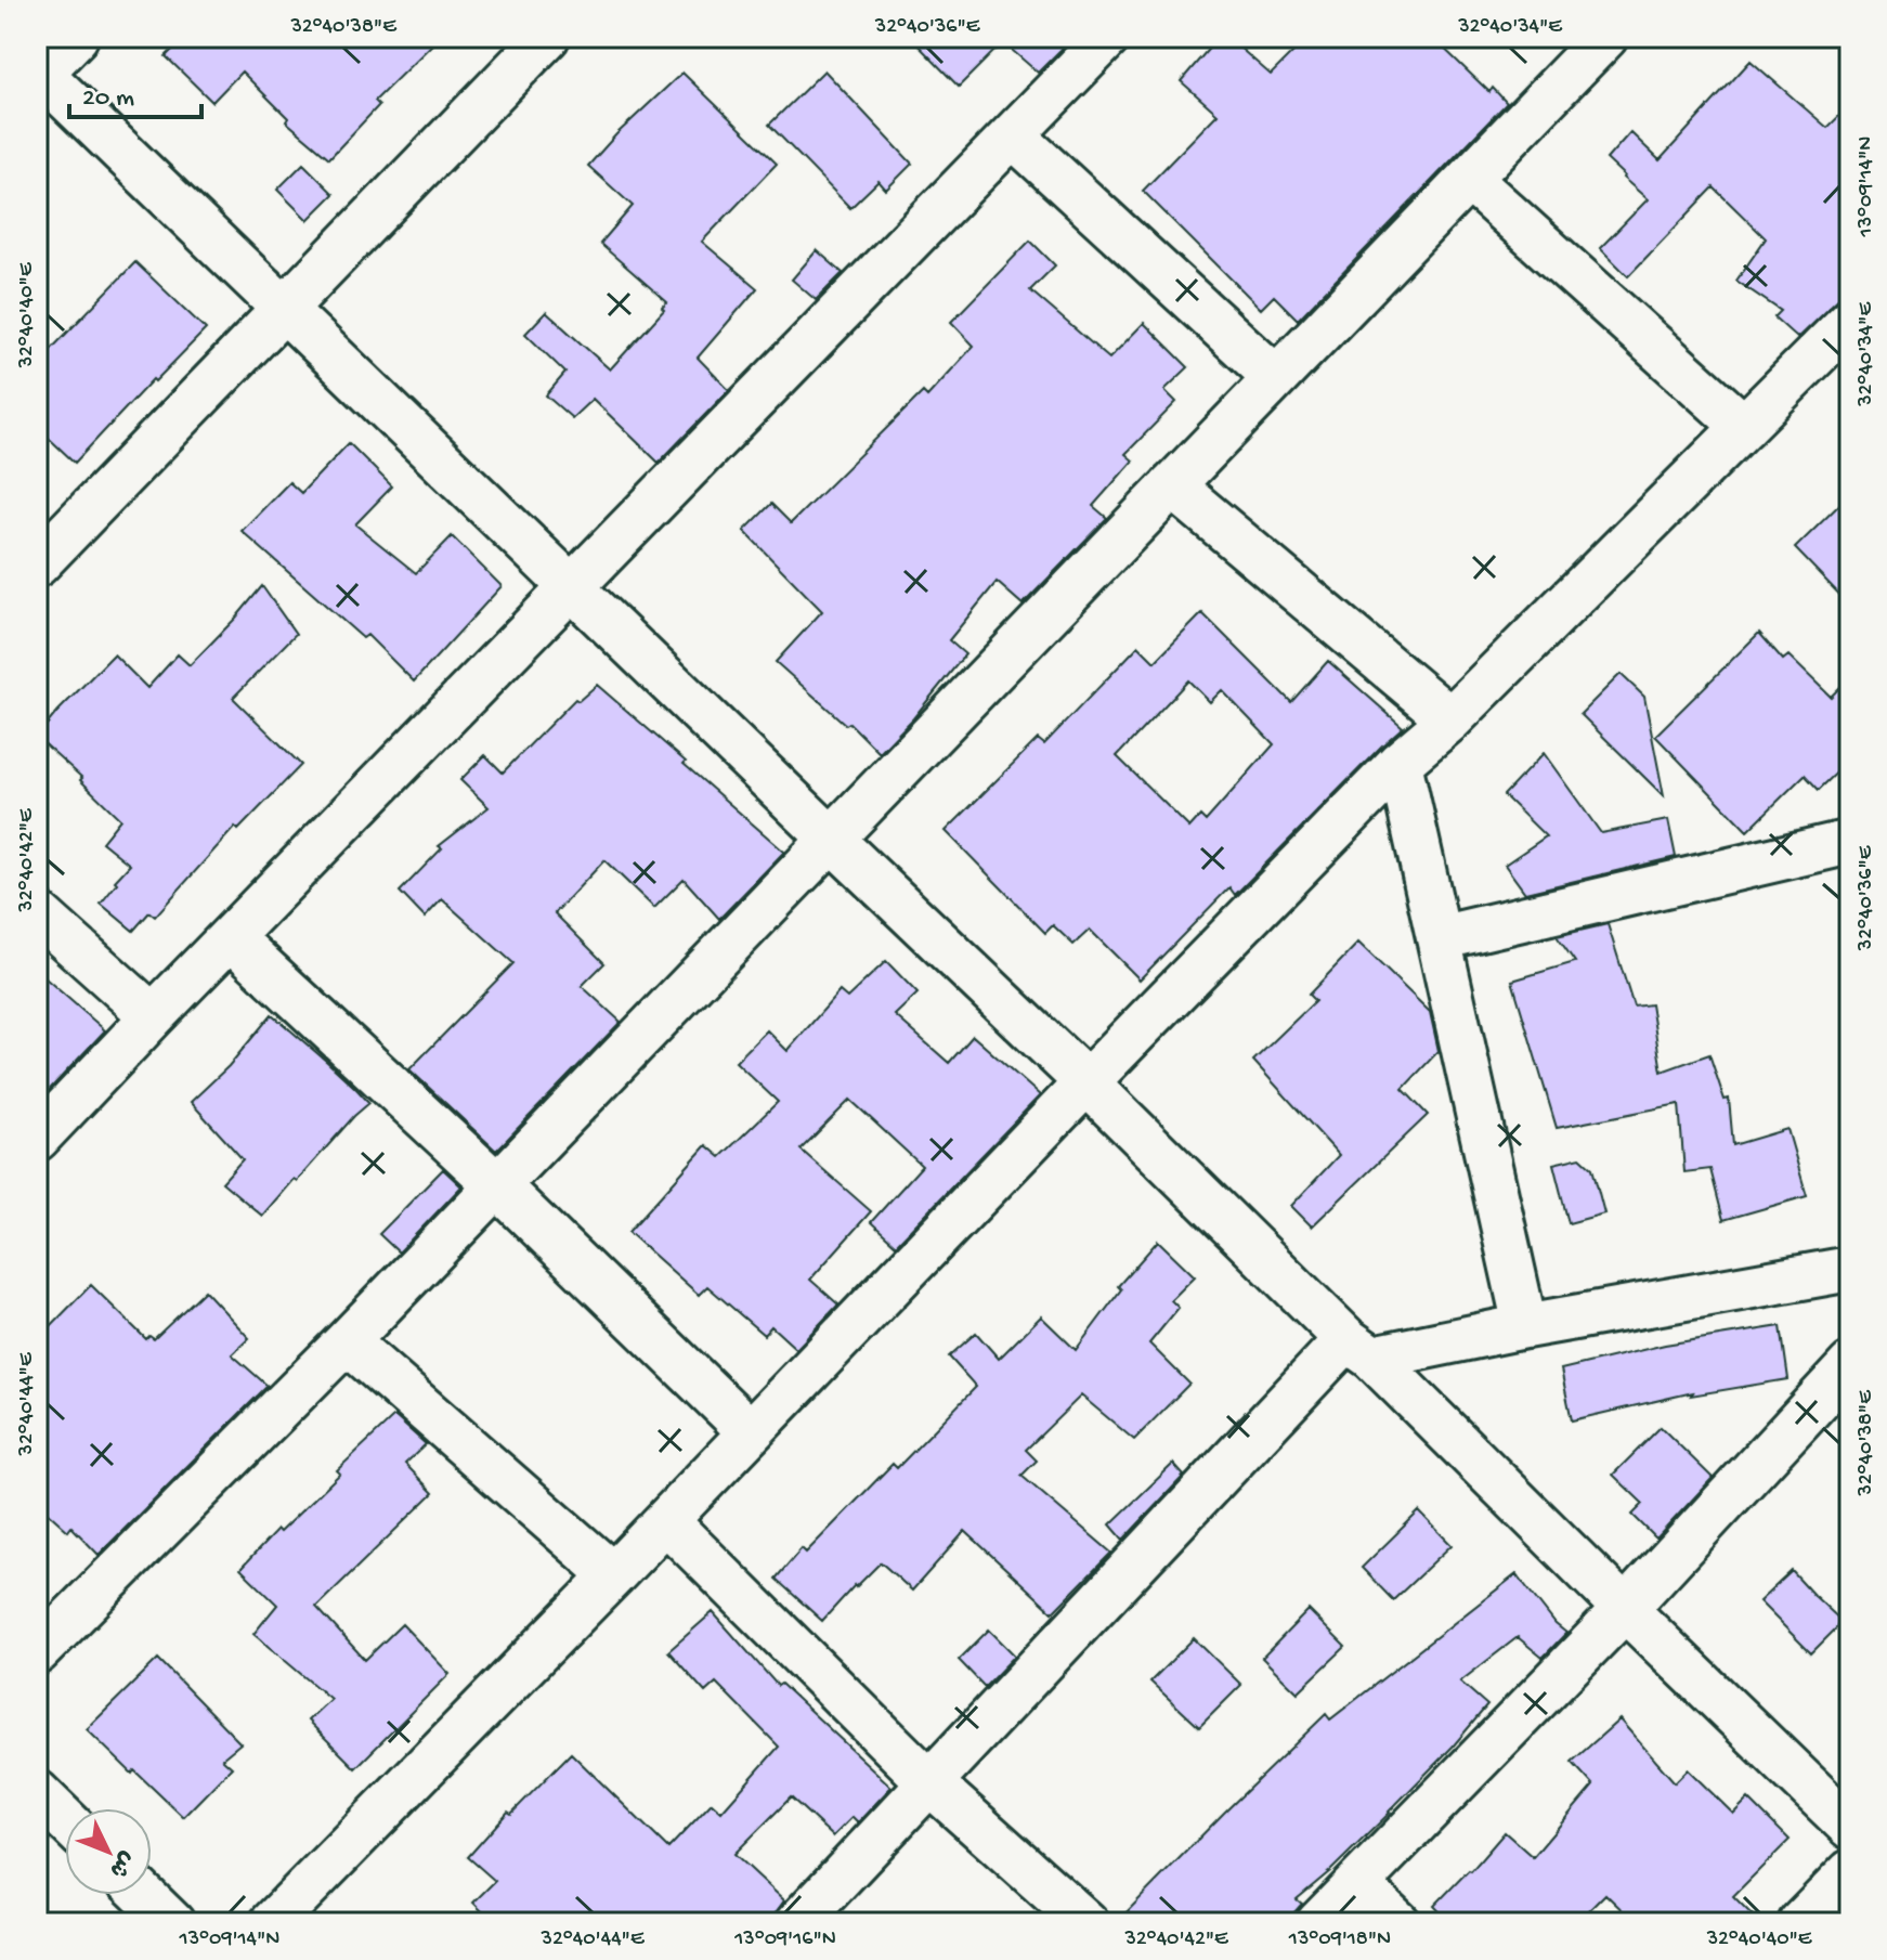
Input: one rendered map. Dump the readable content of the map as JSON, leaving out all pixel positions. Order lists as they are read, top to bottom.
{
  "scale_bar": "20 m",
  "north": "bottom right",
  "coordinates": [
    "32°40'38\"E",
    "32°40'36\"E",
    "32°40'34\"E",
    "13°09'14\"N",
    "32°40'40\"E",
    "32°40'42\"E",
    "32°40'44\"E",
    "13°09'16\"N",
    "13°09'18\"N"
  ]
}
